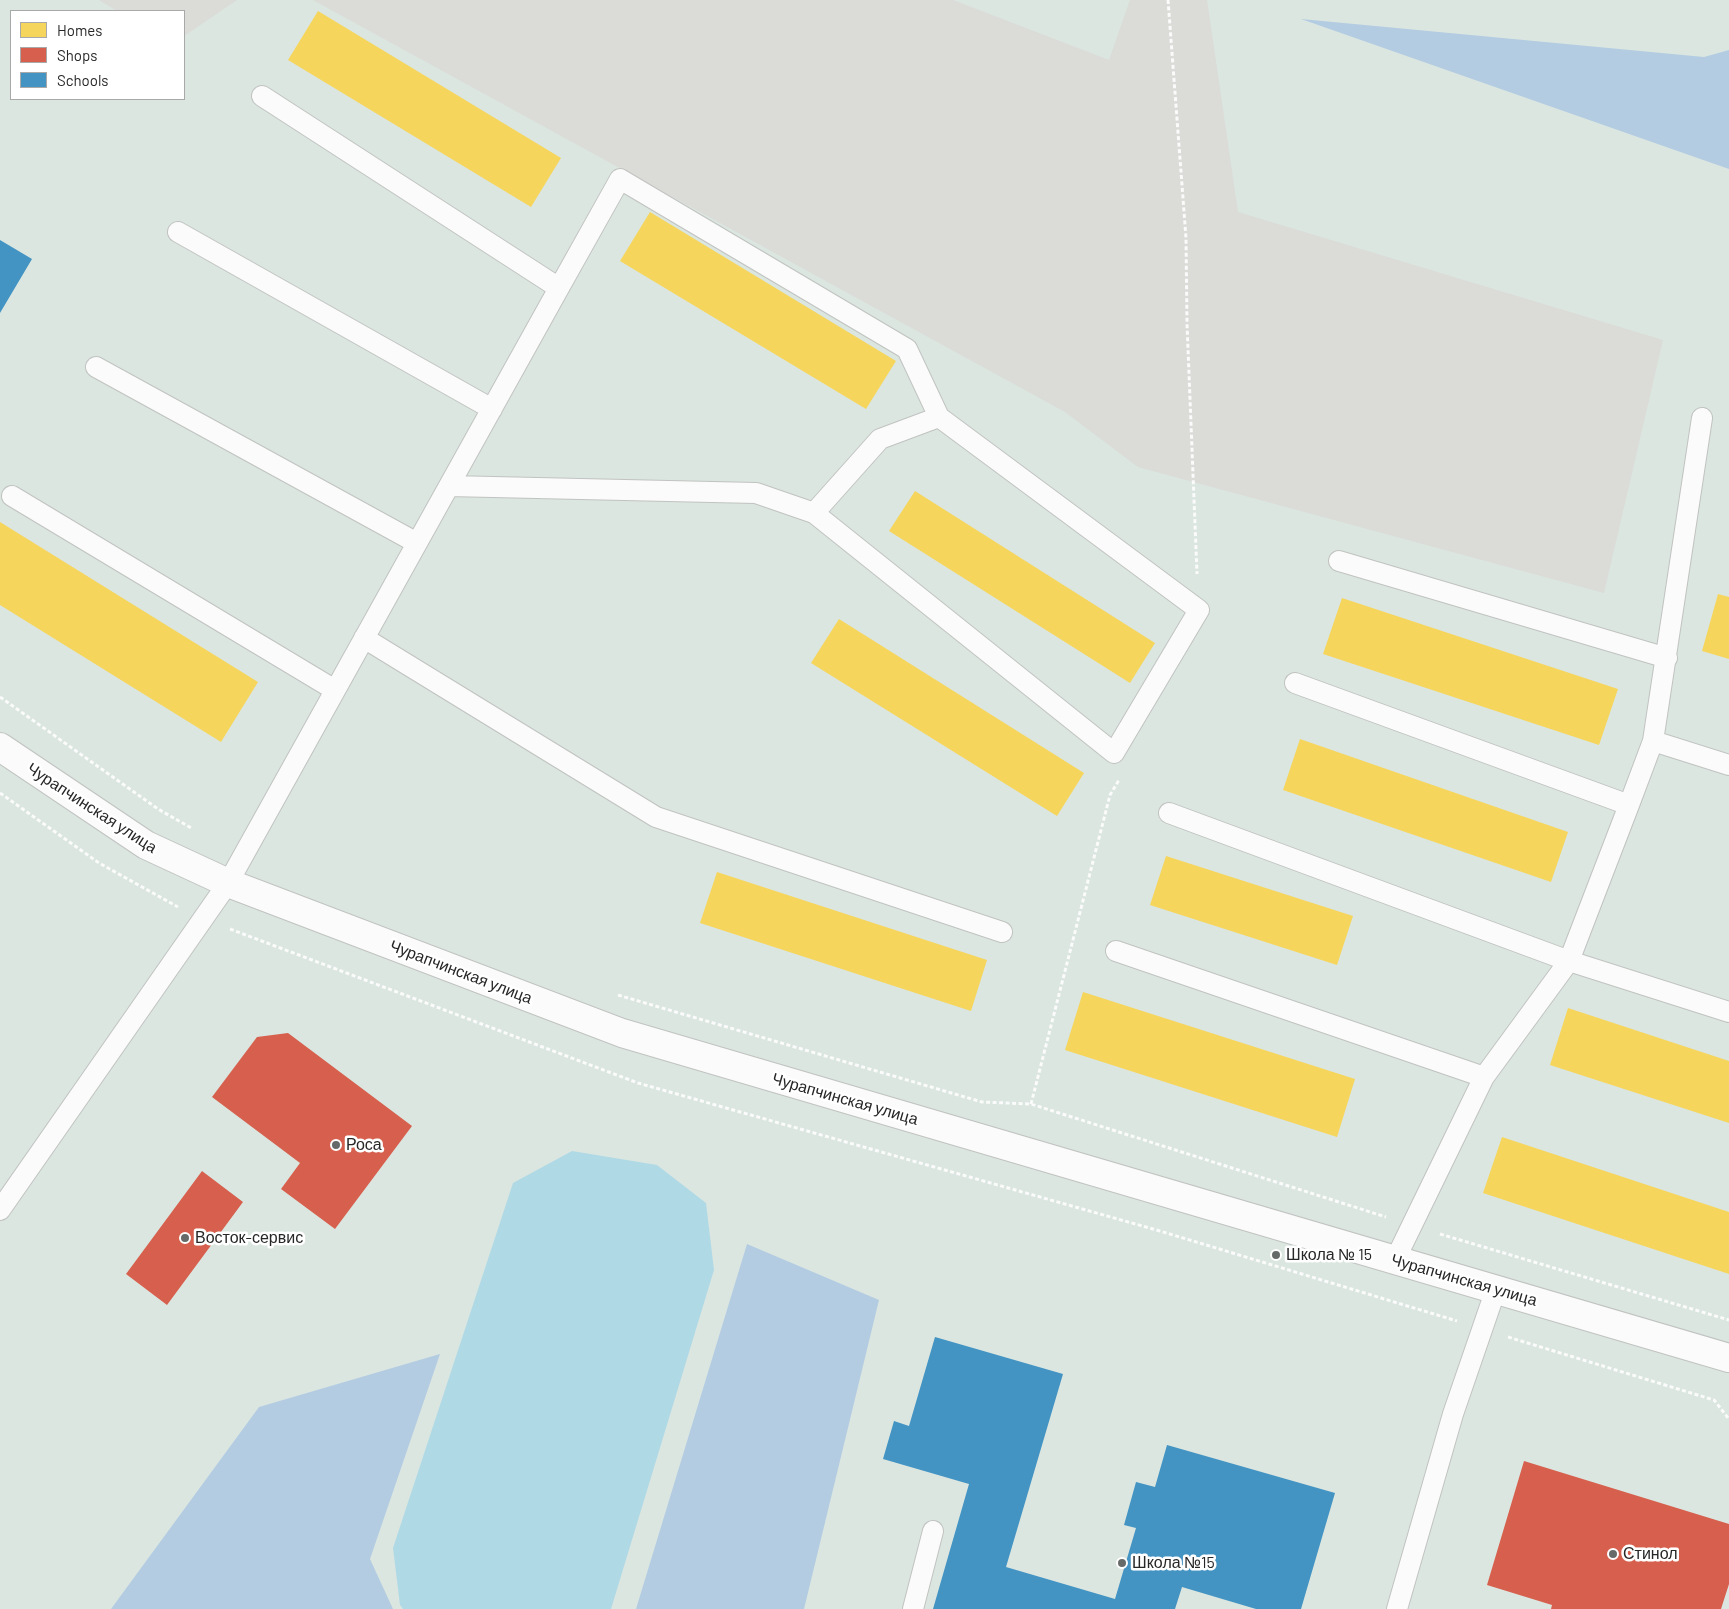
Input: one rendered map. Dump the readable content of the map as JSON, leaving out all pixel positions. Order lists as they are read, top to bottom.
{
  "streets": {
    "street": ["Чурапчинская улица"]
  },
  "places": [
    "Роса",
    "Восток-сервис",
    "Школа № 15",
    "Стинол",
    "Школа №15"
  ],
  "legend": ["Homes", "Shops", "Schools"]
}
